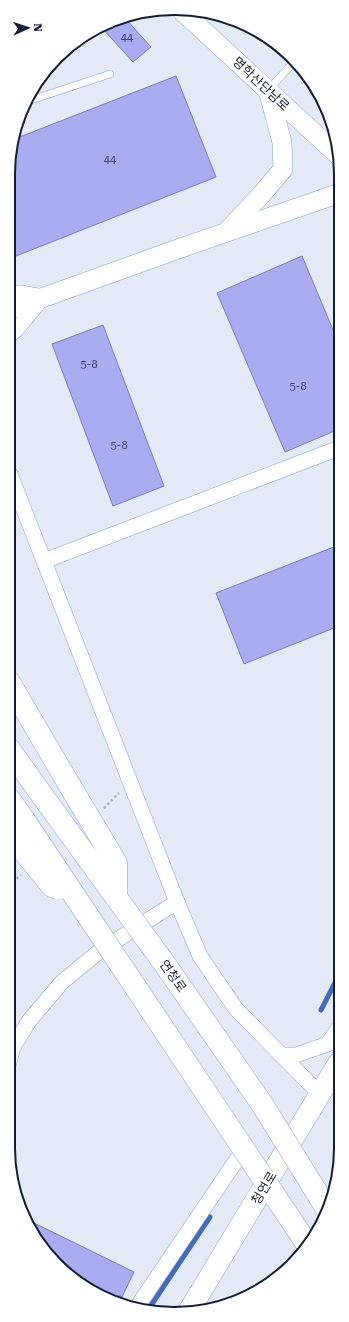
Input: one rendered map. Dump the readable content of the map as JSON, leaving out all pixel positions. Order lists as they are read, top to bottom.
{
  "streets": {
    "highway": ["연청로"],
    "main road": ["청연로"],
    "street": ["명학산단남로"]
  },
  "house_numbers": [
    "44",
    "44",
    "5-8",
    "5-8",
    "5-8"
  ],
  "north": "right"
}
